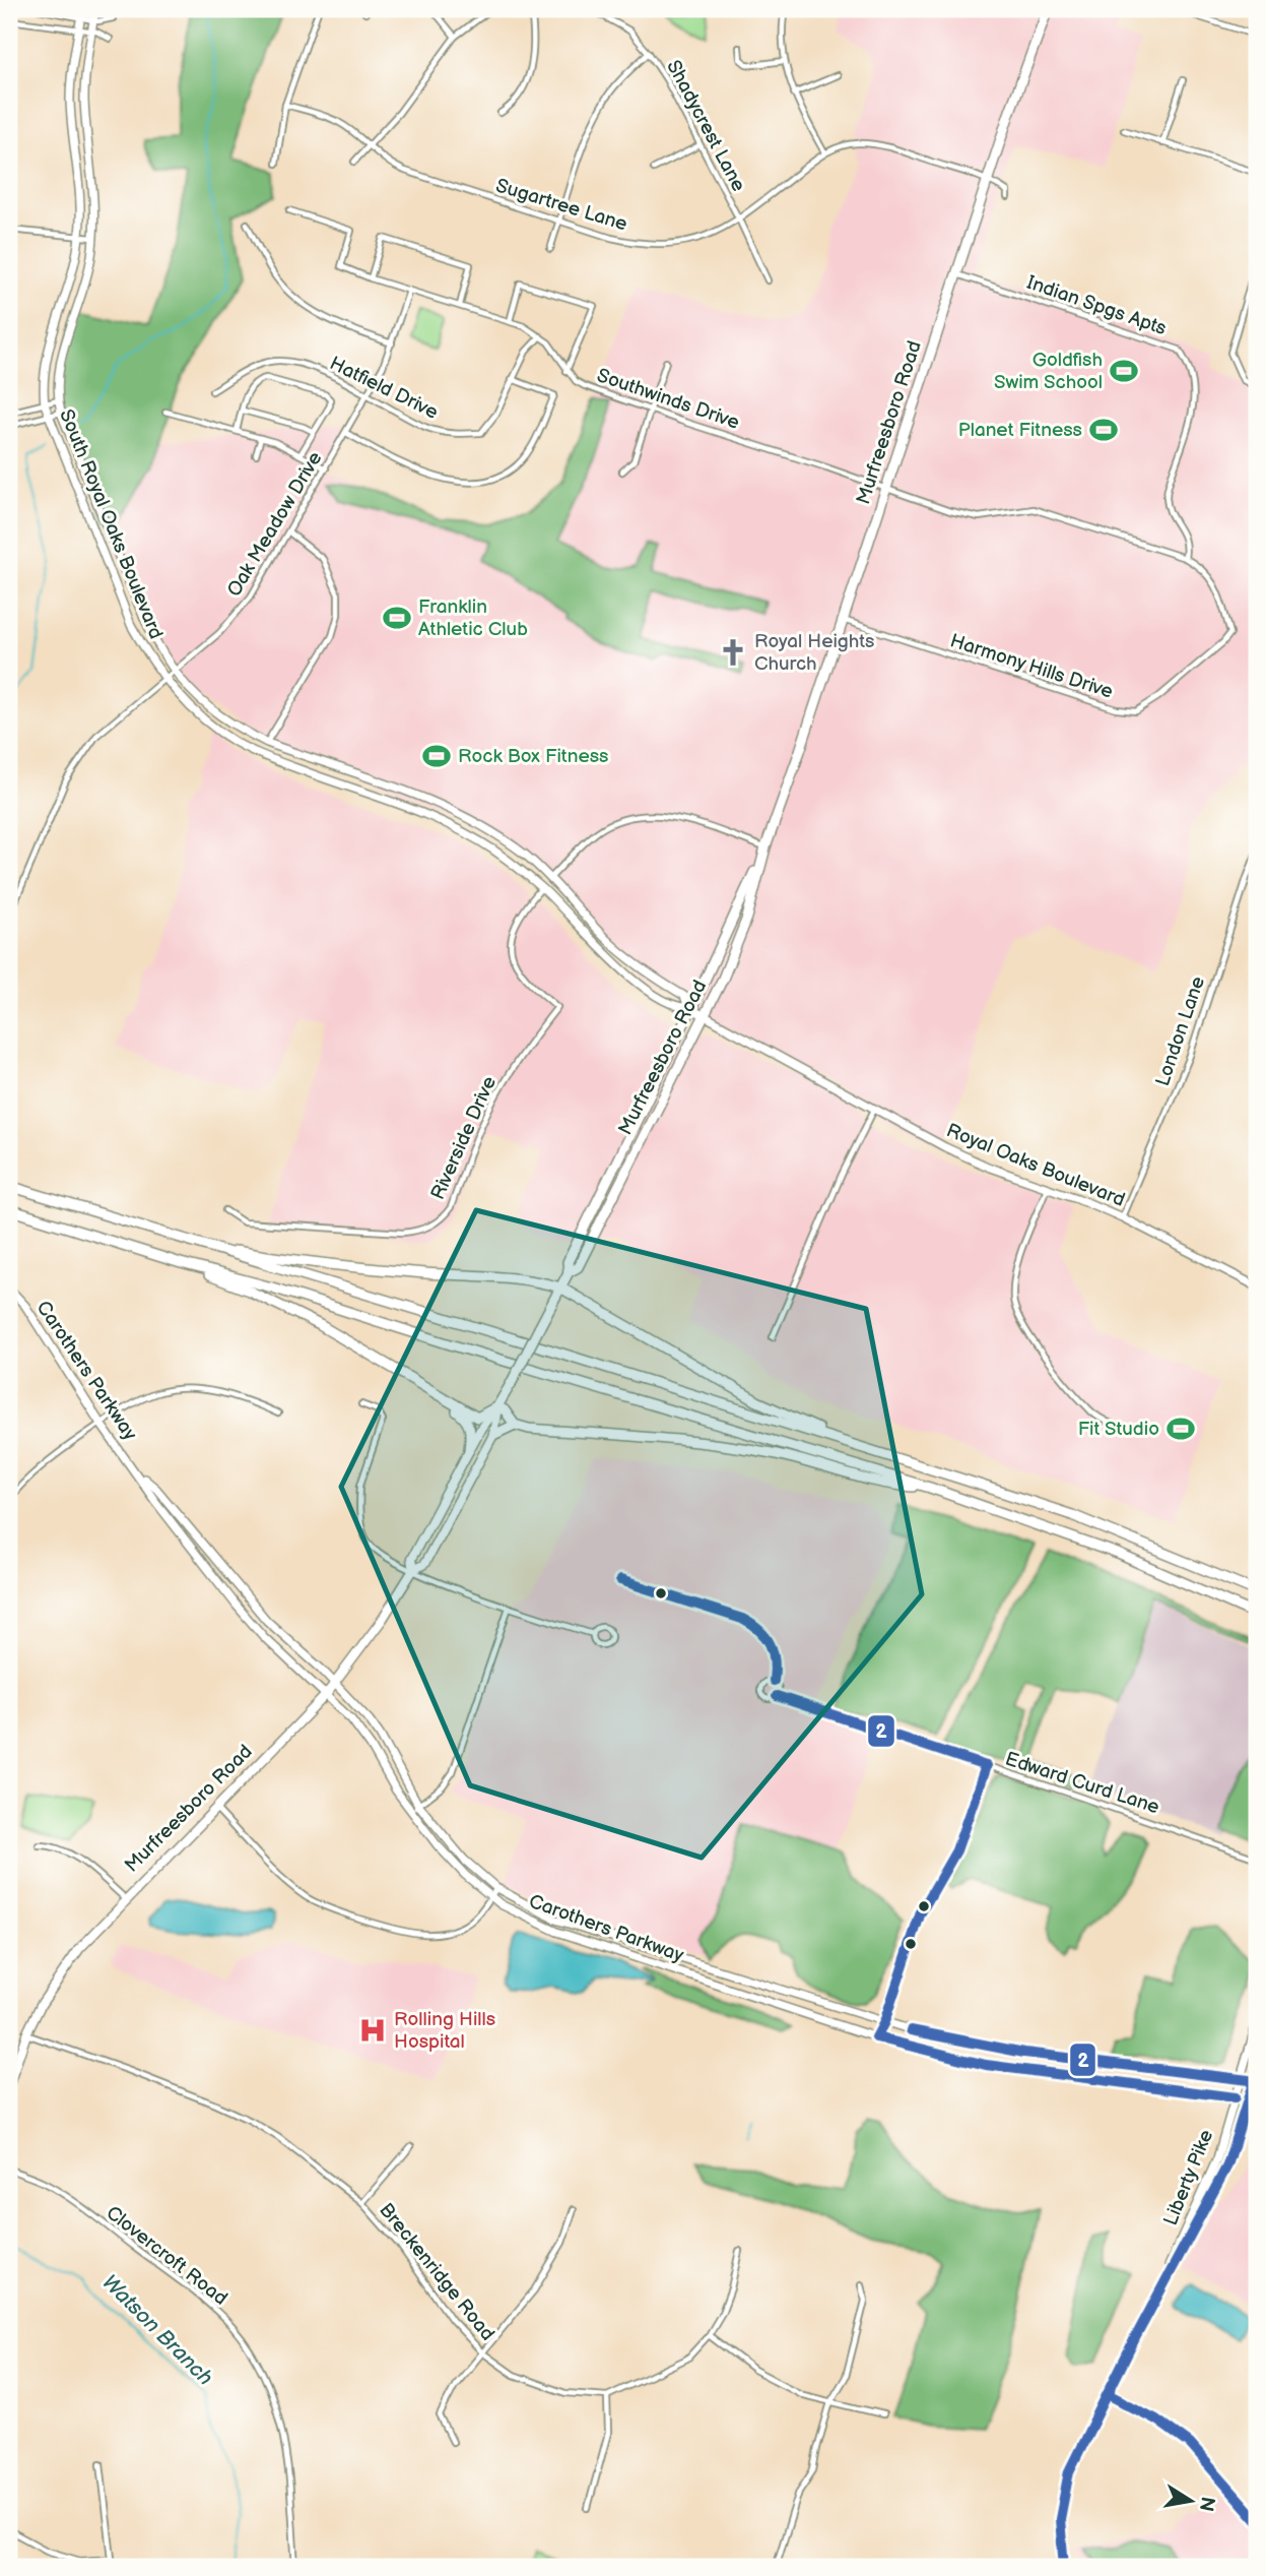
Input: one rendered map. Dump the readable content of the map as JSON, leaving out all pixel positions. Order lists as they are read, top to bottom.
{
  "streets": {
    "highway": ["Murfreesboro Road"],
    "main road": [
      "South Royal Oaks Boulevard",
      "Royal Oaks Boulevard",
      "Carothers Parkway",
      "Liberty Pike"
    ],
    "street": [
      "Shadycrest Lane",
      "Sugartree Lane",
      "Indian Spgs Apts",
      "Hatfield Drive",
      "Southwinds Drive",
      "Oak Meadow Drive",
      "Harmony Hills Drive",
      "London Lane",
      "Riverside Drive",
      "Edward Curd Lane",
      "Clovercroft Road",
      "Breckenridge Road"
    ]
  },
  "crossings": [
    ["Shadycrest Lane", "Sugartree Lane"],
    ["Sugartree Lane", "Murfreesboro Road"],
    ["Indian Spgs Apts", "Southwinds Drive"],
    ["Indian Spgs Apts", "Murfreesboro Road"],
    ["Indian Spgs Apts", "Harmony Hills Drive"],
    ["Hatfield Drive", "Southwinds Drive"],
    ["Hatfield Drive", "Oak Meadow Drive"],
    ["Southwinds Drive", "Murfreesboro Road"],
    ["Southwinds Drive", "Oak Meadow Drive"],
    ["Southwinds Drive", "Harmony Hills Drive"],
    ["Murfreesboro Road", "South Royal Oaks Boulevard"],
    ["Murfreesboro Road", "Harmony Hills Drive"],
    ["Murfreesboro Road", "Royal Oaks Boulevard"],
    ["Murfreesboro Road", "Carothers Parkway"],
    ["Murfreesboro Road", "Breckenridge Road"],
    ["South Royal Oaks Boulevard", "Oak Meadow Drive"],
    ["South Royal Oaks Boulevard", "Riverside Drive"],
    ["South Royal Oaks Boulevard", "Royal Oaks Boulevard"],
    ["London Lane", "Royal Oaks Boulevard"],
    ["Carothers Parkway", "Liberty Pike"]
  ],
  "water": ["Watson Branch"],
  "places": {
    "sports": [
      "Goldfish Swim School",
      "Planet Fitness",
      "Franklin Athletic Club",
      "Rock Box Fitness",
      "Fit Studio"
    ],
    "church": ["Royal Heights Church"],
    "hospital": ["Rolling Hills Hospital"]
  },
  "lines": ["transit line 2"],
  "north": "right"
}
